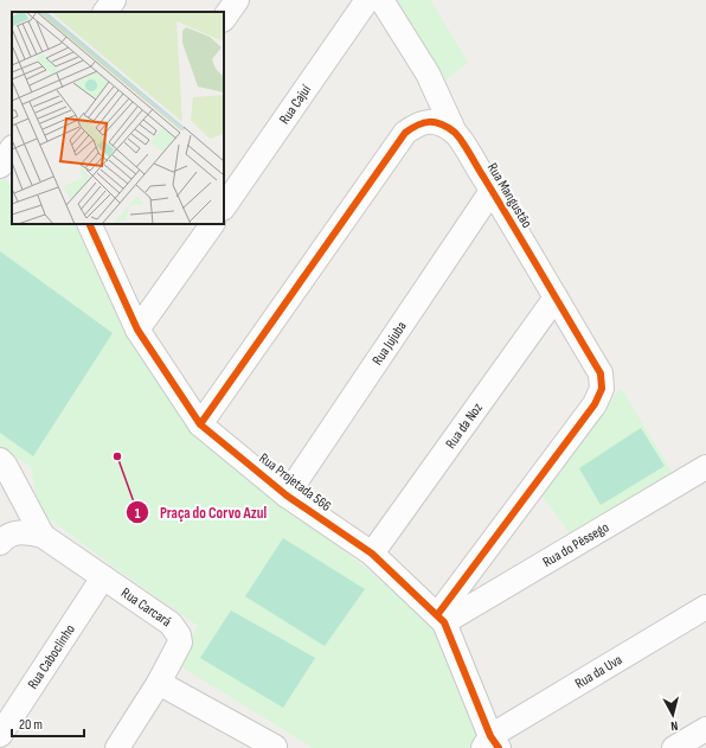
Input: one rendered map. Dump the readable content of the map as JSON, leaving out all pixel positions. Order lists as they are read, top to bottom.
{
  "streets": {
    "street": [
      "Rua Cajuí",
      "Rua Mangustão",
      "Rua Jujuba",
      "Rua da Noz",
      "Rua Projetada 566",
      "Rua do Pêssego",
      "Rua Carcará",
      "Rua Caboclinho",
      "Rua da Uva"
    ]
  },
  "crossings": [
    ["Rua Mangustão", "Rua Jujuba"],
    ["Rua Mangustão", "Rua da Noz"],
    ["Rua Mangustão", "Rua Projetada 566"],
    ["Rua Mangustão", "Rua do Pêssego"],
    ["Rua Jujuba", "Rua Projetada 566"],
    ["Rua da Noz", "Rua Projetada 566"],
    ["Rua Projetada 566", "Rua do Pêssego"],
    ["Rua Projetada 566", "Rua da Uva"],
    ["Rua Carcará", "Rua Caboclinho"]
  ],
  "places": ["Praça do Corvo Azul"],
  "scale_bar": "20 m",
  "north": "bottom"
}
